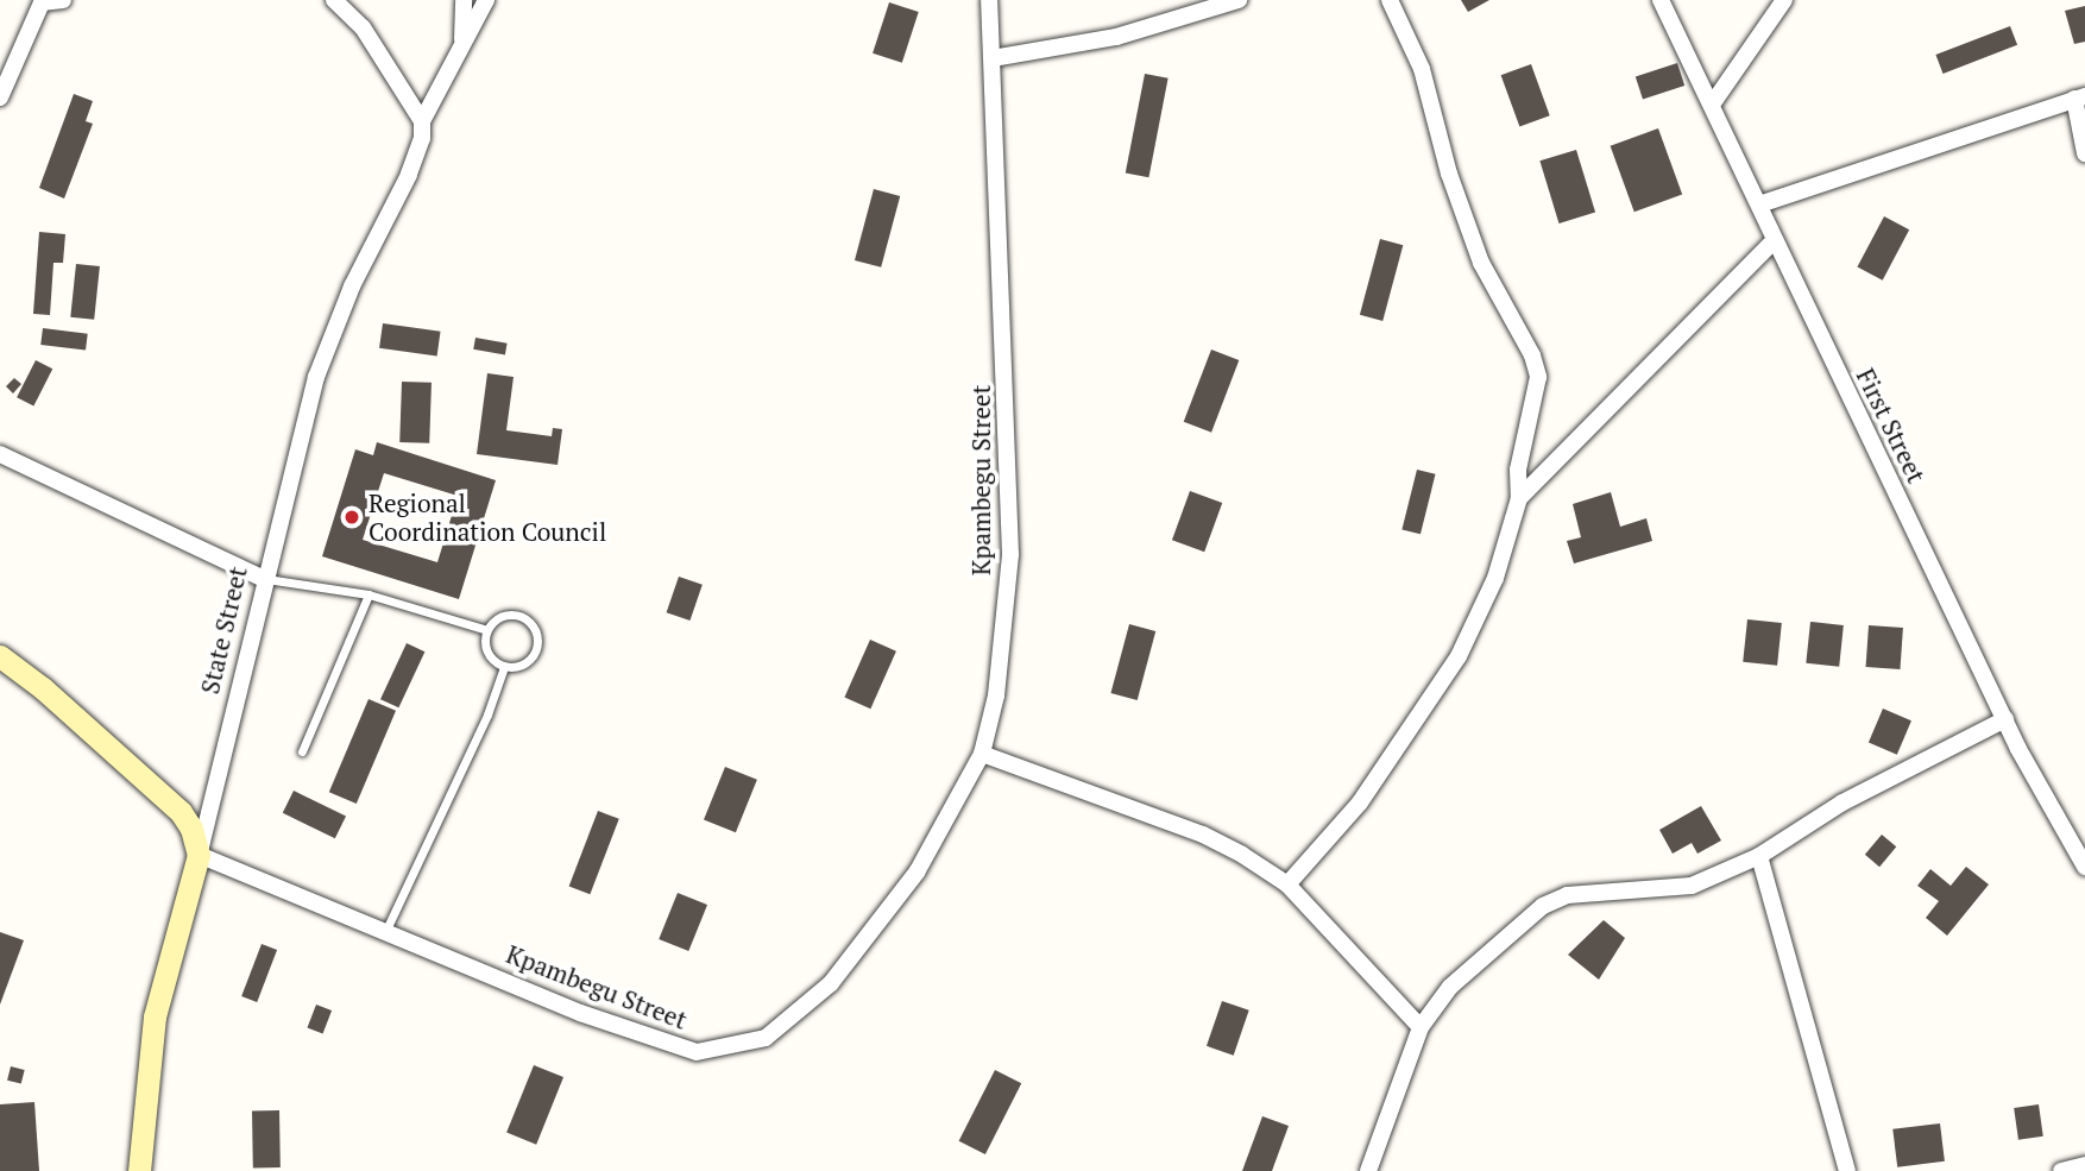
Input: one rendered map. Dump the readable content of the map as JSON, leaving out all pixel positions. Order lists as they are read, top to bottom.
{
  "streets": {
    "street": ["First Street", "Kpambegu Street", "State Street"]
  },
  "crossings": [
    ["Kpambegu Street", "State Street"]
  ],
  "places": ["Regional Coordination Council"]
}
